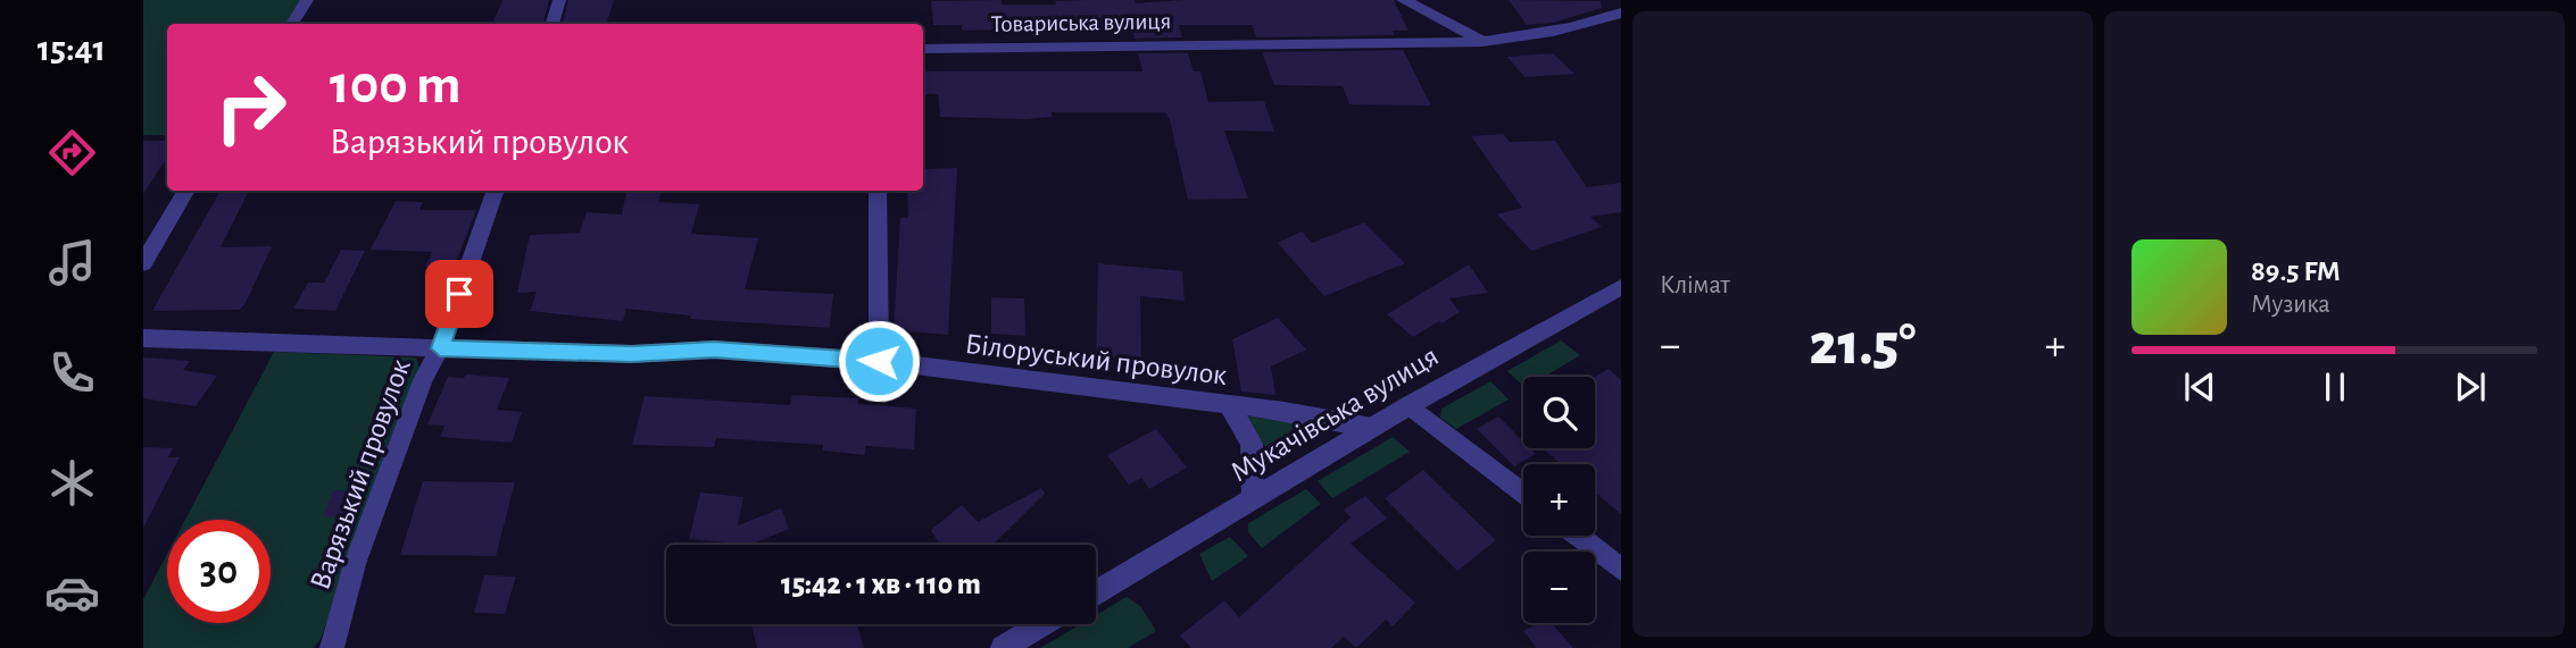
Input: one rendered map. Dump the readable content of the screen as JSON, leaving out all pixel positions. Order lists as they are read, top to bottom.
{
  "streets": {
    "street": [
      "Товариська вулиця",
      "Білоруський провулок",
      "Мукачівська вулиця",
      "Варязький провулок"
    ]
  },
  "crossings": [
    ["Білоруський провулок", "Мукачівська вулиця"],
    ["Білоруський провулок", "Варязький провулок"]
  ],
  "page": {
    "tabs": "15:41",
    "tile": "Клімат",
    "turn": ["100 m", "Варязький провулок"],
    "song": ["89.5 FM", "Музика"],
    "heat": ["−", "21.5°", "+"],
    "map_buttons": ["+", "−"],
    "limit": "30",
    "trip": "15:42 · 1 хв · 110 m"
  }
}
